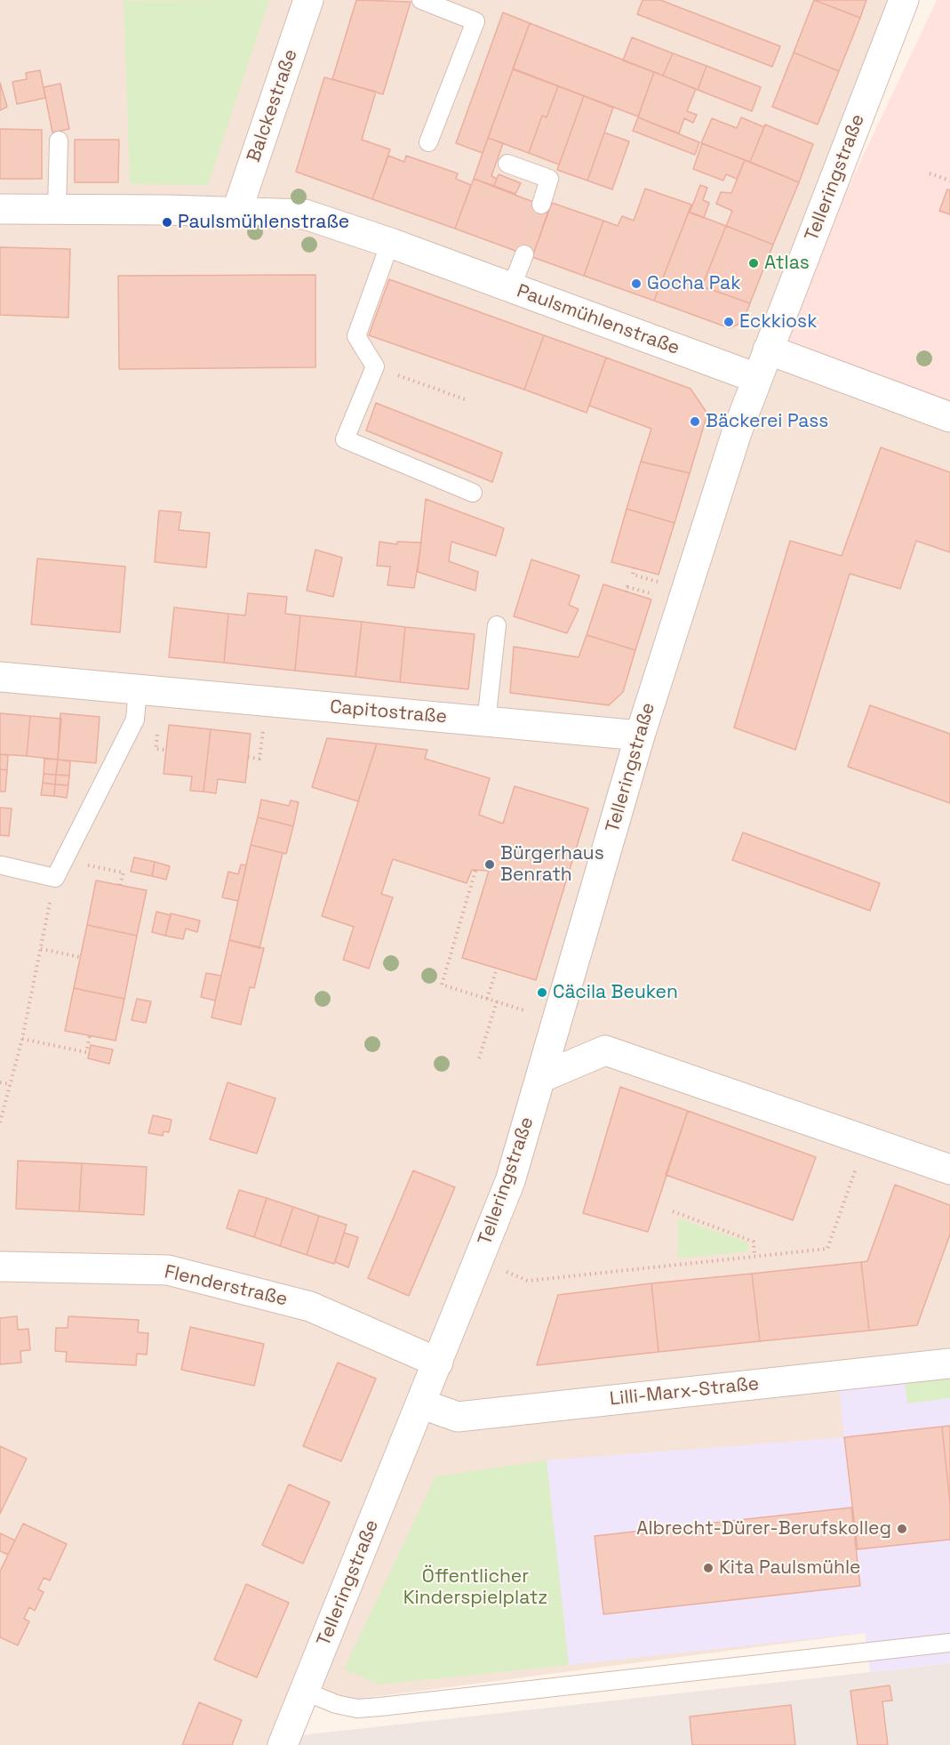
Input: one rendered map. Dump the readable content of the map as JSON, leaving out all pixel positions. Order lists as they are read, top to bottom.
{
  "streets": {
    "street": [
      "Balckestraße",
      "Telleringstraße",
      "Paulsmühlenstraße",
      "Capitostraße",
      "Flenderstraße",
      "Lilli-Marx-Straße"
    ]
  },
  "crossings": [
    ["Balckestraße", "Paulsmühlenstraße"],
    ["Telleringstraße", "Paulsmühlenstraße"],
    ["Telleringstraße", "Capitostraße"],
    ["Telleringstraße", "Flenderstraße"],
    ["Telleringstraße", "Lilli-Marx-Straße"]
  ],
  "parks": ["Öffentlicher Kinderspielplatz"],
  "places": [
    "Paulsmühlenstraße",
    "Atlas",
    "Gocha Pak",
    "Eckkiosk",
    "Bäckerei Pass",
    "Bürgerhaus Benrath",
    "Cäcila Beuken",
    "Albrecht-Dürer-Berufskolleg",
    "Kita Paulsmühle"
  ]
}
